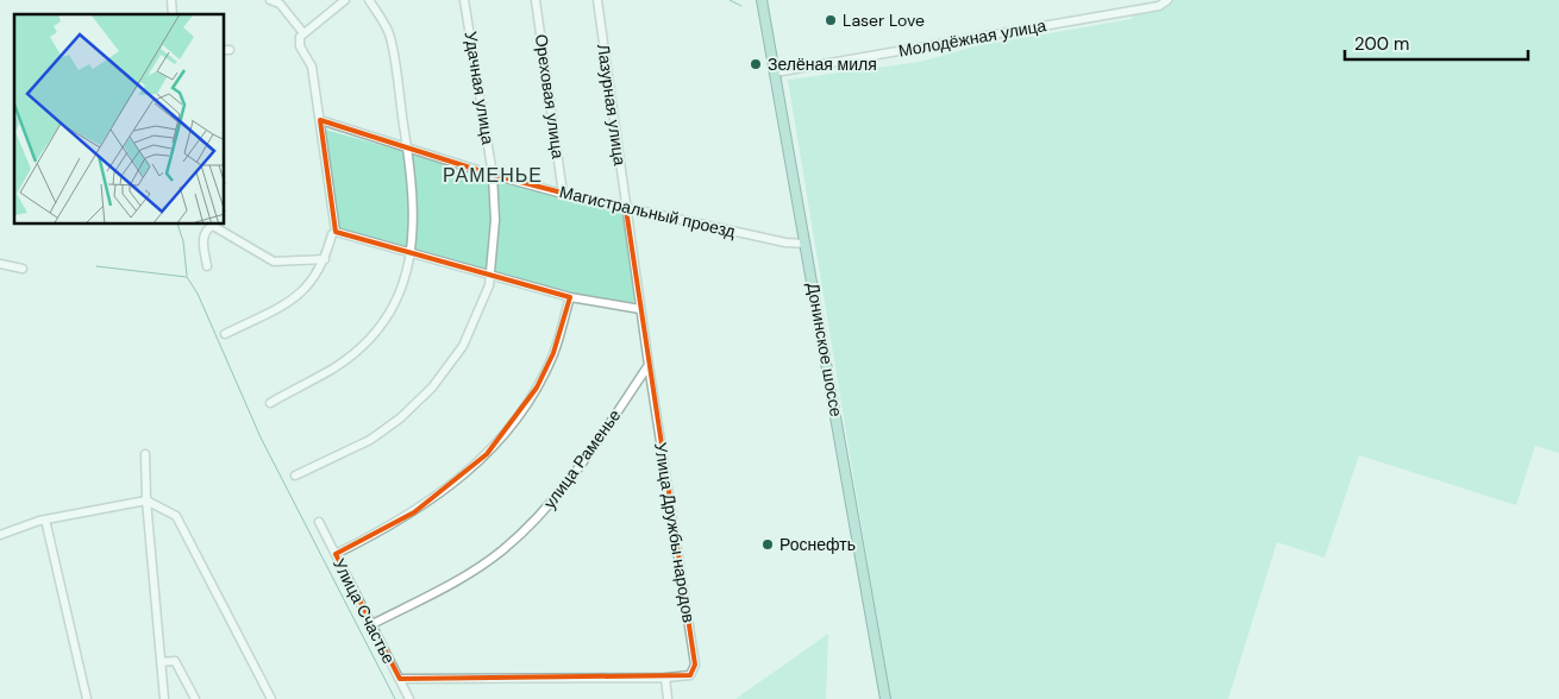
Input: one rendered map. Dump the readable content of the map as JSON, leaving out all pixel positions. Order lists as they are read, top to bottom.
{
  "streets": {
    "main road": ["Донинское шоссе"],
    "street": [
      "Молодёжная улица",
      "Удачная улица",
      "Ореховая улица",
      "Лазурная улица",
      "Магистральный проезд",
      "улица Раменье",
      "Улица Дружбы народов",
      "Улица Счастье"
    ]
  },
  "crossings": [
    ["Молодёжная улица", "Донинское шоссе"],
    ["Удачная улица", "Магистральный проезд"],
    ["Ореховая улица", "Магистральный проезд"],
    ["Лазурная улица", "Магистральный проезд"],
    ["Магистральный проезд", "Донинское шоссе"],
    ["улица Раменье", "Улица Дружбы народов"],
    ["улица Раменье", "Улица Счастье"],
    ["Улица Дружбы народов", "Улица Счастье"]
  ],
  "districts": ["РАМЕНЬЕ"],
  "places": ["Laser Love", "Зелёная миля", "Роснефть"],
  "scale_bar": "200 m"
}
